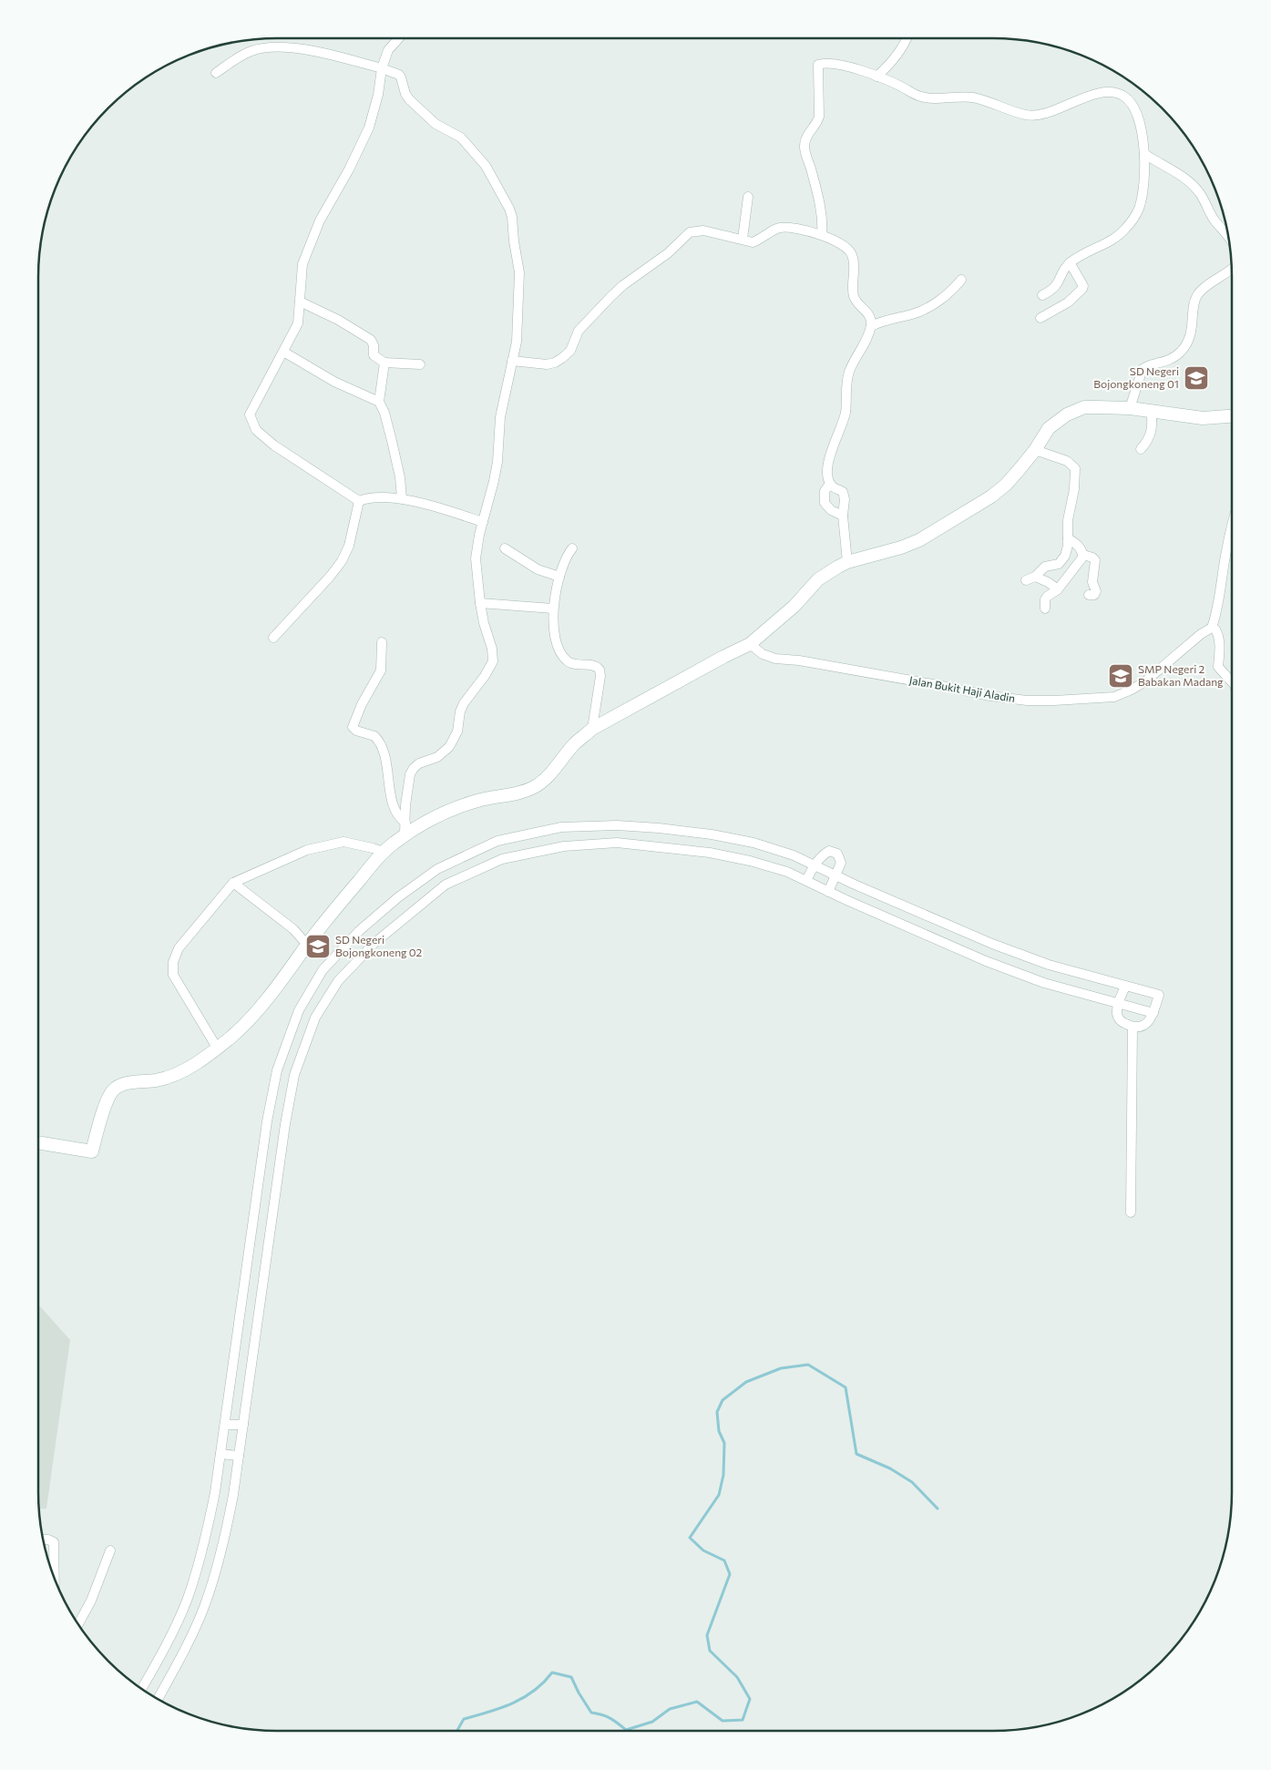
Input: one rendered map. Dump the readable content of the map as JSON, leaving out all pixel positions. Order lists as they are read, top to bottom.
{
  "streets": {
    "street": ["Jalan Bukit Haji Aladin"]
  },
  "places": {
    "school or university": ["SD Negeri Bojongkoneng 01", "SMP Negeri 2 Babakan Madang", "SD Negeri Bojongkoneng 02"]
  }
}
